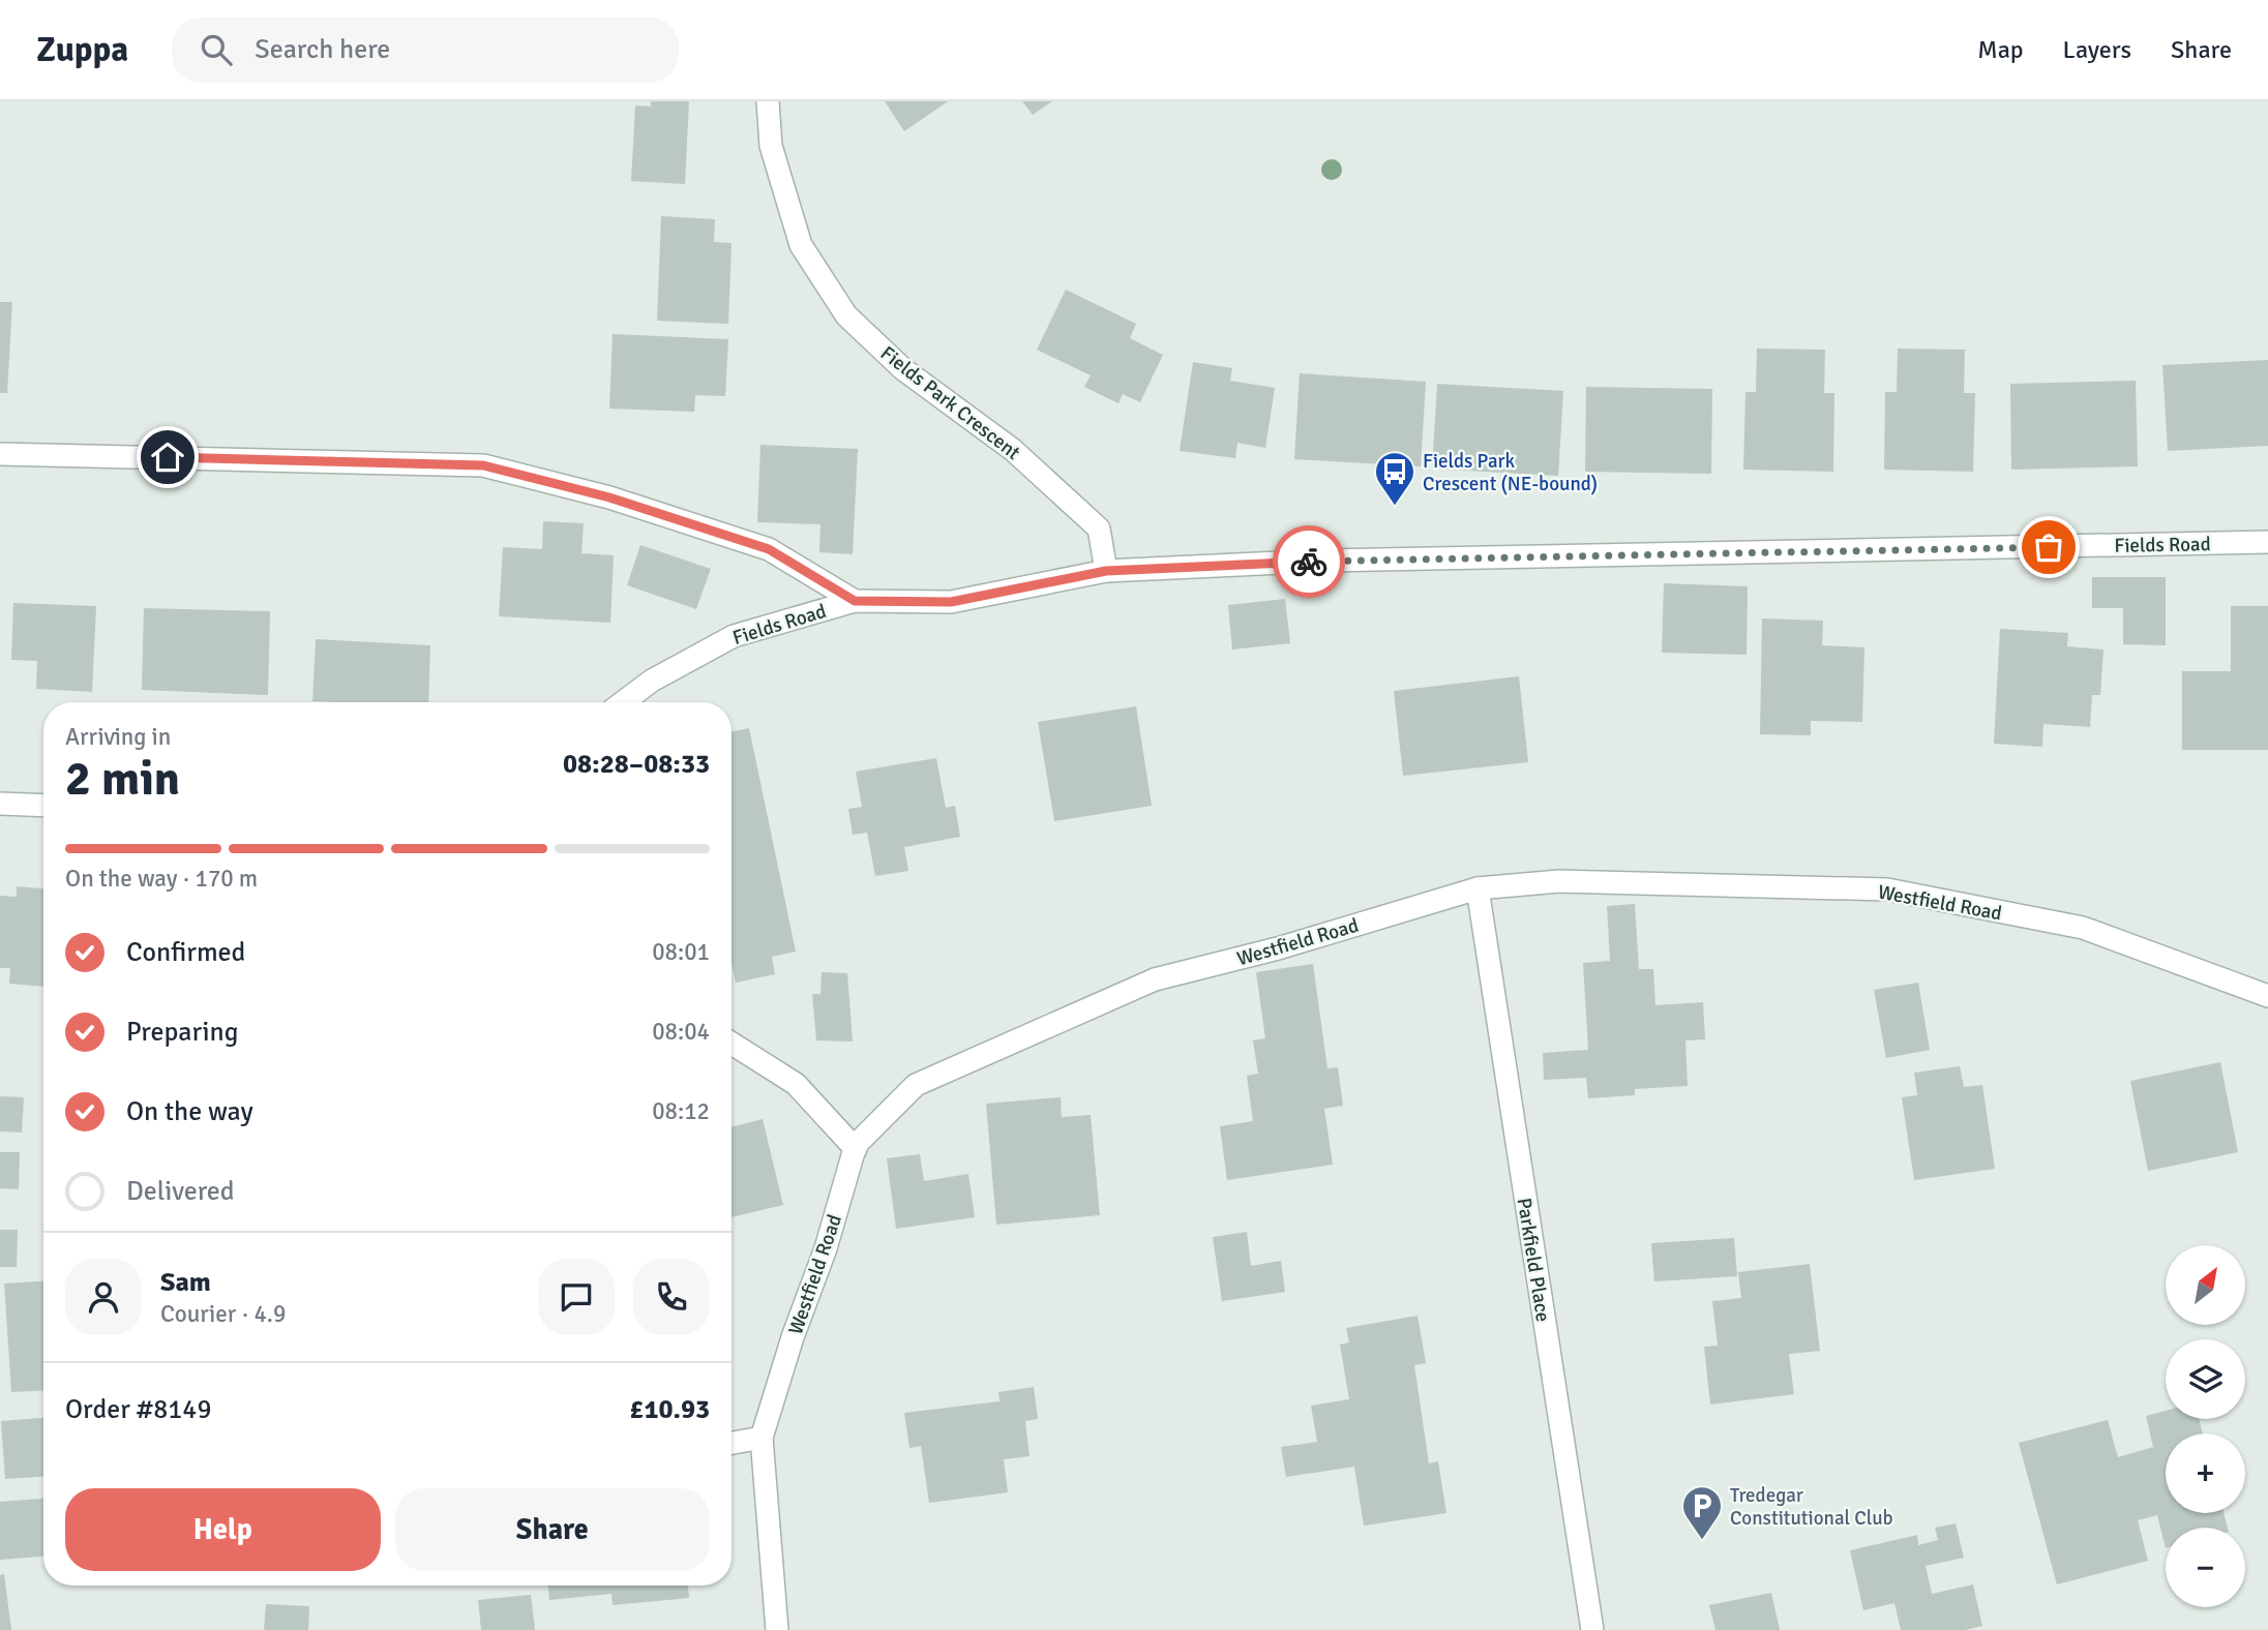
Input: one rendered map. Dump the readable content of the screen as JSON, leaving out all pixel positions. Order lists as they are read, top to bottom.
{
  "streets": {
    "street": [
      "Fields Park Crescent",
      "Fields Road",
      "Westfield Road",
      "Parkfield Place"
    ]
  },
  "crossings": [
    ["Fields Park Crescent", "Fields Road"],
    ["Westfield Road", "Parkfield Place"]
  ],
  "places": {
    "bus stop": ["Fields Park Crescent (NE-bound)"],
    "parking": ["Tredegar Constitutional Club"]
  },
  "north": "top right",
  "page": {
    "header": "Zuppa",
    "search": "Search here",
    "nav": ["Map", "Layers", "Share"],
    "heading": ["2 min", "Arriving in", "08:28–08:33"],
    "panel": [
      "Sam",
      "Courier · 4.9",
      "Order #8149",
      "£10.93"
    ],
    "bar": "On the way · 170 m",
    "list": [
      ["Confirmed", "08:01"],
      ["Preparing", "08:04"],
      ["On the way", "08:12"],
      "Delivered"
    ],
    "map_buttons": ["+", "−"],
    "buttons": ["Help", "Share"]
  }
}
